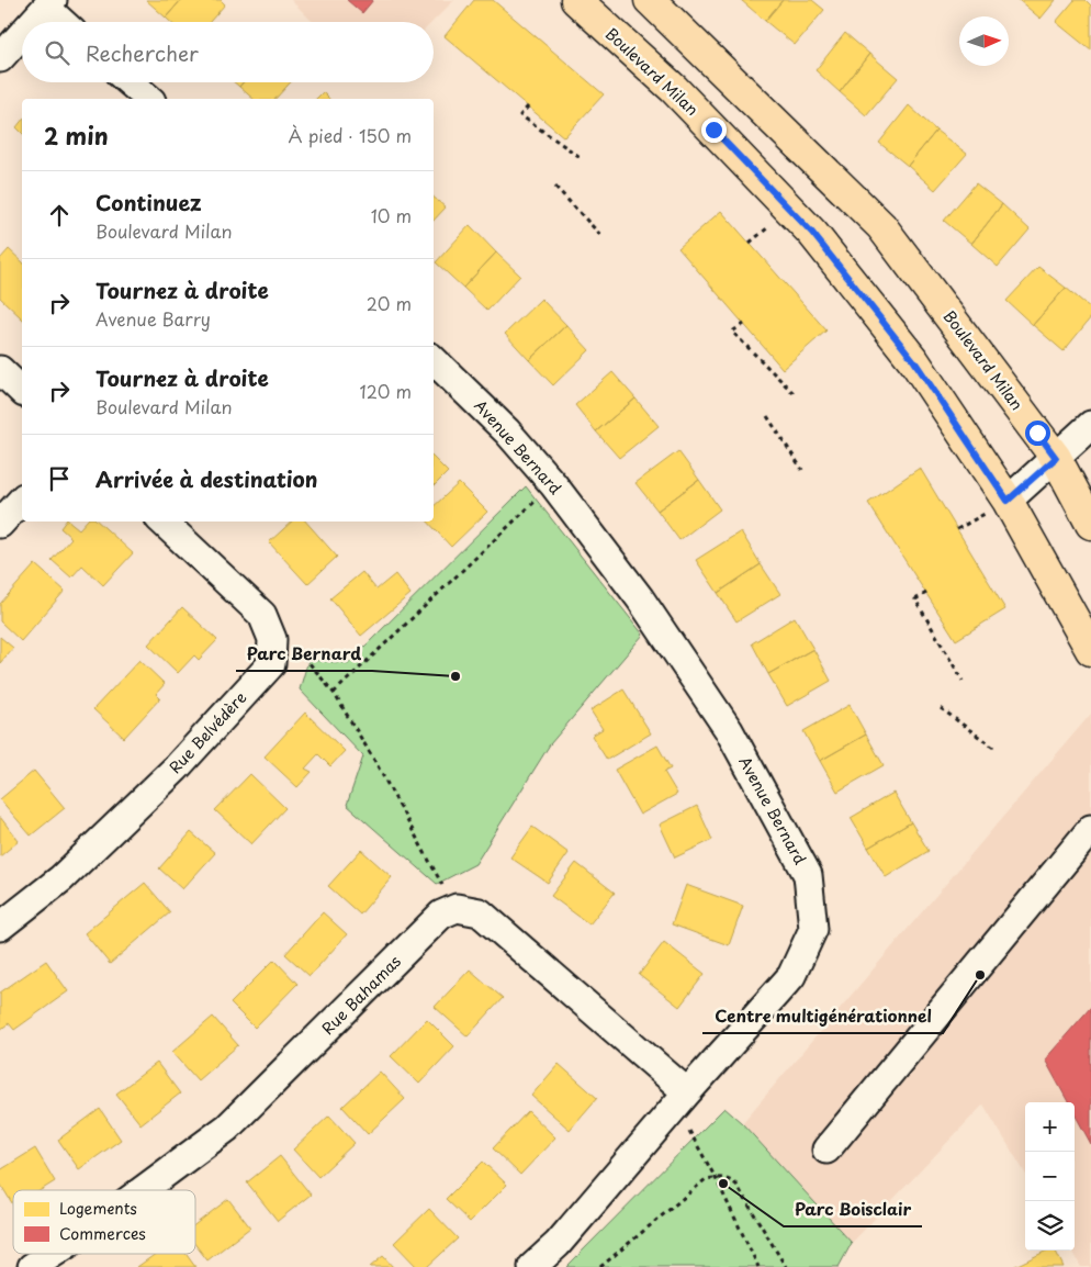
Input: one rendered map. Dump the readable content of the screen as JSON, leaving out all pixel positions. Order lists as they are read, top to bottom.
{
  "streets": {
    "main road": ["Boulevard Milan"],
    "street": ["Avenue Bernard", "Rue Belvédère", "Rue Bahamas"]
  },
  "places": ["Parc Bernard", "Centre multigénérationnel", "Parc Boisclair"],
  "legend": ["Logements", "Commerces"],
  "north": "right",
  "page": {
    "search": "Rechercher",
    "heading": ["2 min", "À pied · 150 m"],
    "list": [
      ["Continuez", "Boulevard Milan", "10 m"],
      ["Tournez à droite", "Avenue Barry", "20 m"],
      ["Tournez à droite", "Boulevard Milan", "120 m"],
      "Arrivée à destination"
    ],
    "map_buttons": ["+", "−"]
  }
}
